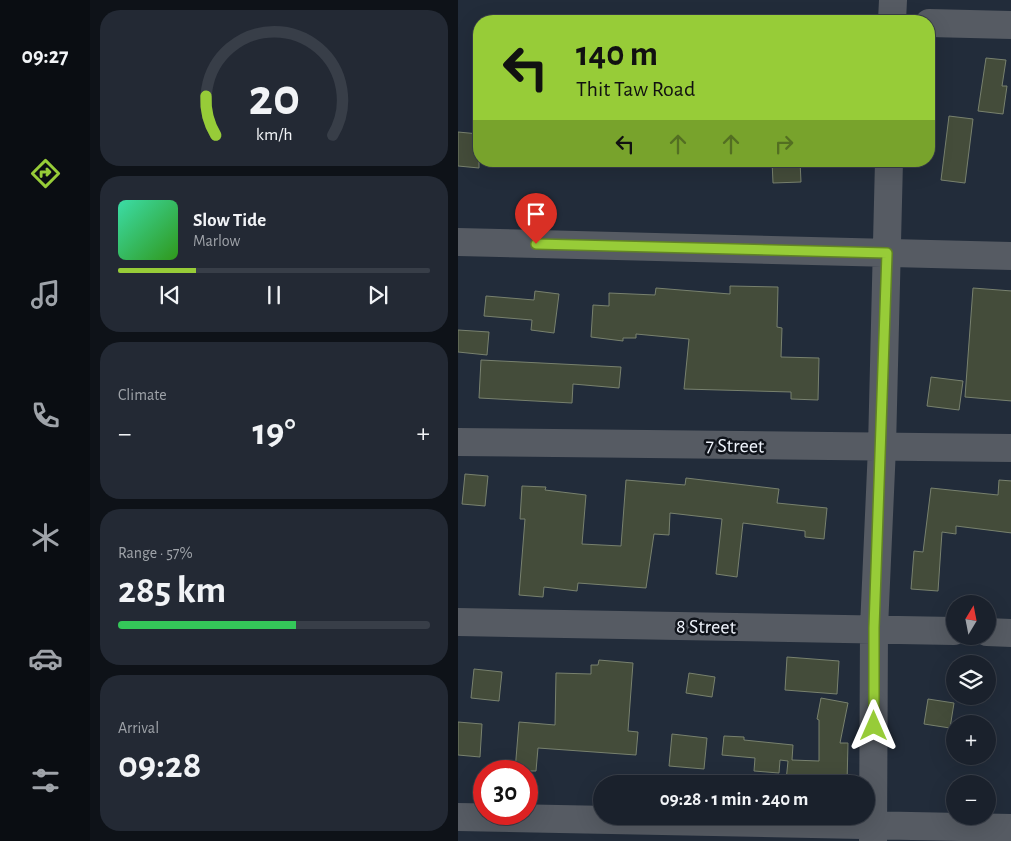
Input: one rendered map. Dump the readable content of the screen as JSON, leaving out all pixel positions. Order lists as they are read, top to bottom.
{
  "streets": {
    "street": ["7 Street", "8 Street"]
  },
  "north": "top",
  "page": {
    "tabs": "09:27",
    "turn": ["140 m", "Thit Taw Road"],
    "song": ["Slow Tide", "Marlow"],
    "tile": [
      "Climate",
      ["Range · 57%", "285 km"],
      ["Arrival", "09:28"]
    ],
    "heat": ["−", "19°", "+"],
    "map_buttons": ["+", "−"],
    "limit": "30",
    "trip": "09:28 · 1 min · 240 m",
    "gauge": ["20", "km/h"]
  }
}
